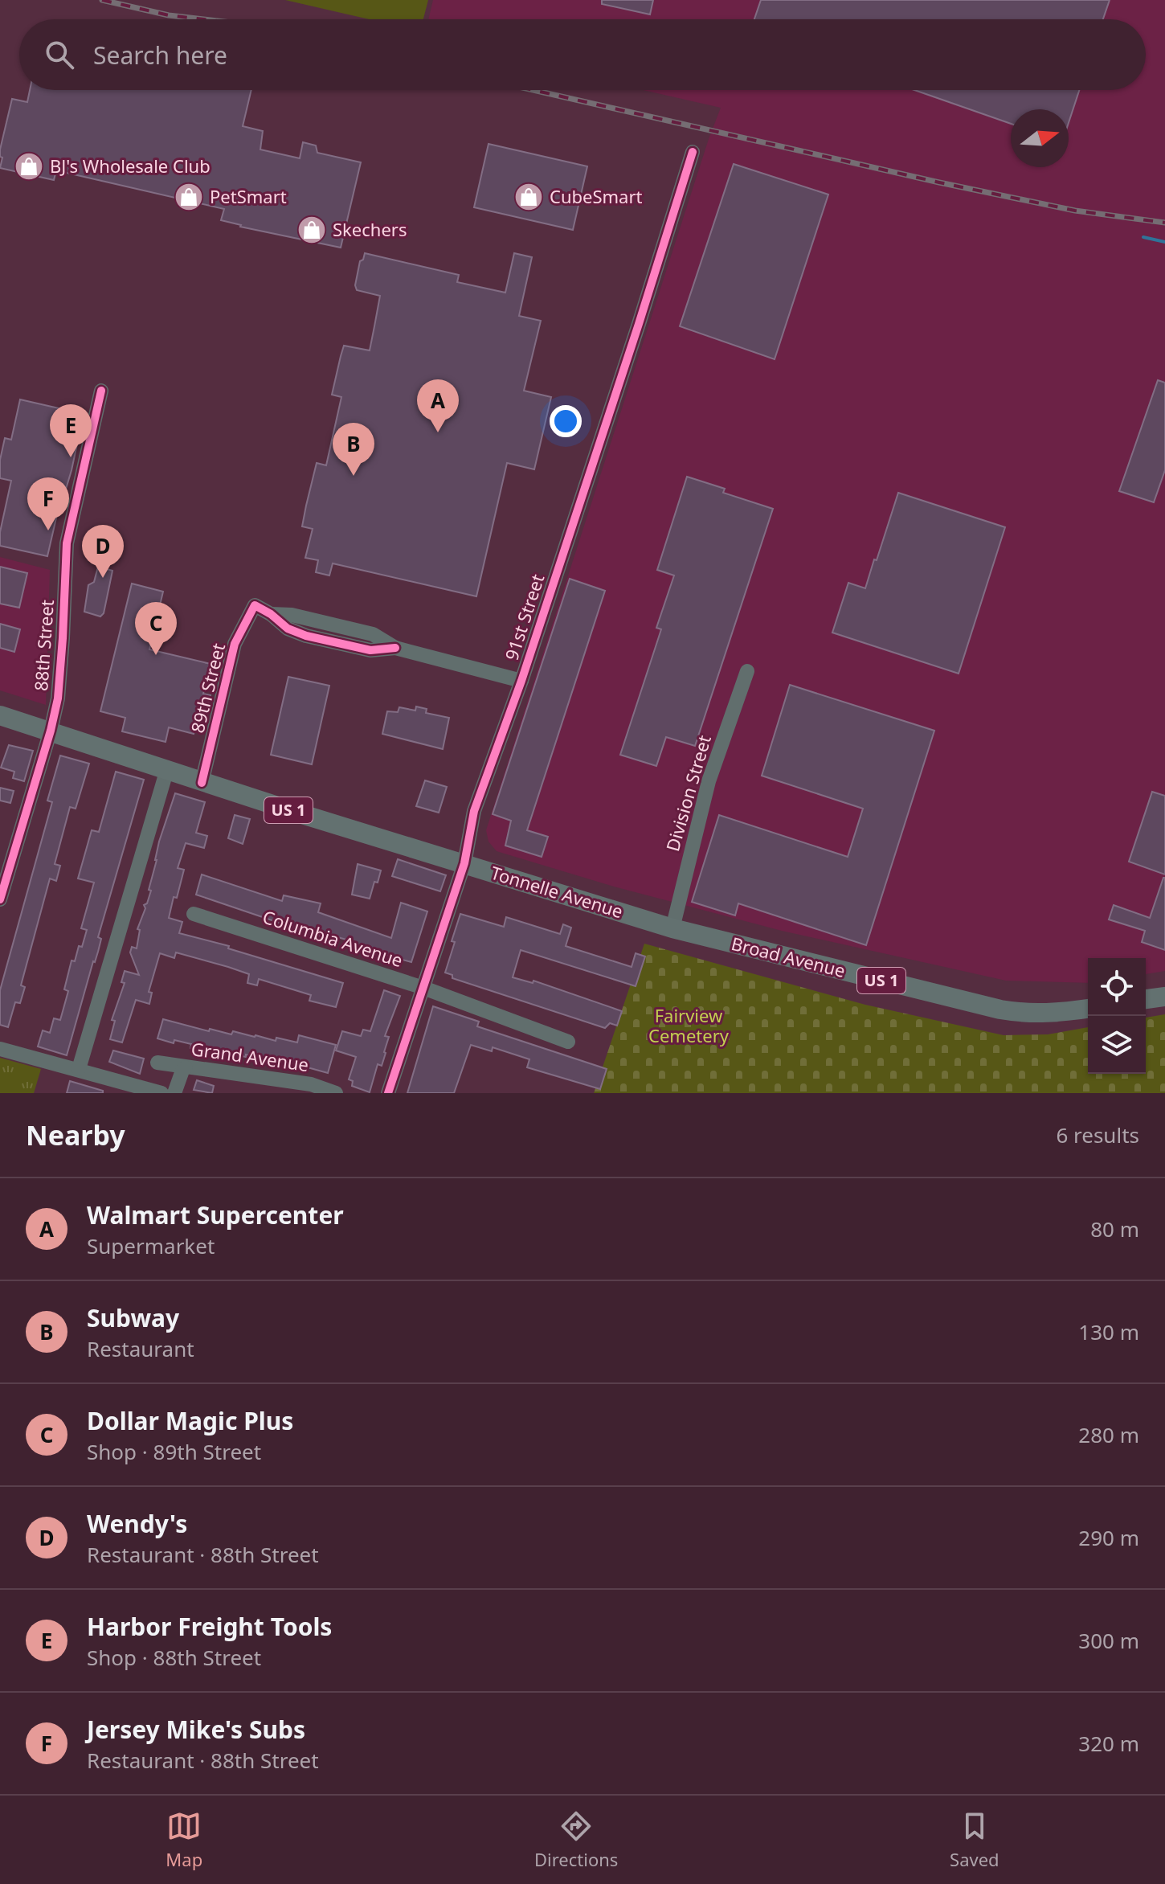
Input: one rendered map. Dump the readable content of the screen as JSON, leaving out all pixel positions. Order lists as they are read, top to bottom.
{
  "streets": {
    "main road": ["US 1", "Tonnelle Avenue", "Broad Avenue"],
    "street": [
      "91st Street",
      "88th Street",
      "89th Street",
      "Division Street",
      "Columbia Avenue",
      "Grand Avenue"
    ]
  },
  "crossings": [
    ["91st Street", "89th Street"],
    ["91st Street", "Tonnelle Avenue"],
    ["91st Street", "Columbia Avenue"],
    ["88th Street", "Tonnelle Avenue"],
    ["89th Street", "Tonnelle Avenue"],
    ["Division Street", "Tonnelle Avenue"],
    ["Division Street", "Broad Avenue"],
    ["Tonnelle Avenue", "Broad Avenue"]
  ],
  "parks": ["Fairview Cemetery"],
  "places": {
    "shop": [
      "BJ's Wholesale Club",
      "PetSmart",
      "CubeSmart",
      "Skechers"
    ]
  },
  "north": "right",
  "page": {
    "search": "Search here",
    "pins": [
      "A",
      "E",
      "B",
      "F",
      "D",
      "C"
    ],
    "heading": ["Nearby", "6 results"],
    "list": [
      {
        "mark": "A",
        "name": "Walmart Supercenter",
        "note": "Supermarket",
        "value": "80 m"
      },
      {
        "mark": "B",
        "name": "Subway",
        "note": "Restaurant",
        "value": "130 m"
      },
      {
        "mark": "C",
        "name": "Dollar Magic Plus",
        "note": "Shop · 89th Street",
        "value": "280 m"
      },
      {
        "mark": "D",
        "name": "Wendy's",
        "note": "Restaurant · 88th Street",
        "value": "290 m"
      },
      {
        "mark": "E",
        "name": "Harbor Freight Tools",
        "note": "Shop · 88th Street",
        "value": "300 m"
      },
      {
        "mark": "F",
        "name": "Jersey Mike's Subs",
        "note": "Restaurant · 88th Street",
        "value": "320 m"
      }
    ],
    "nav": ["Map", "Directions", "Saved"]
  }
}
